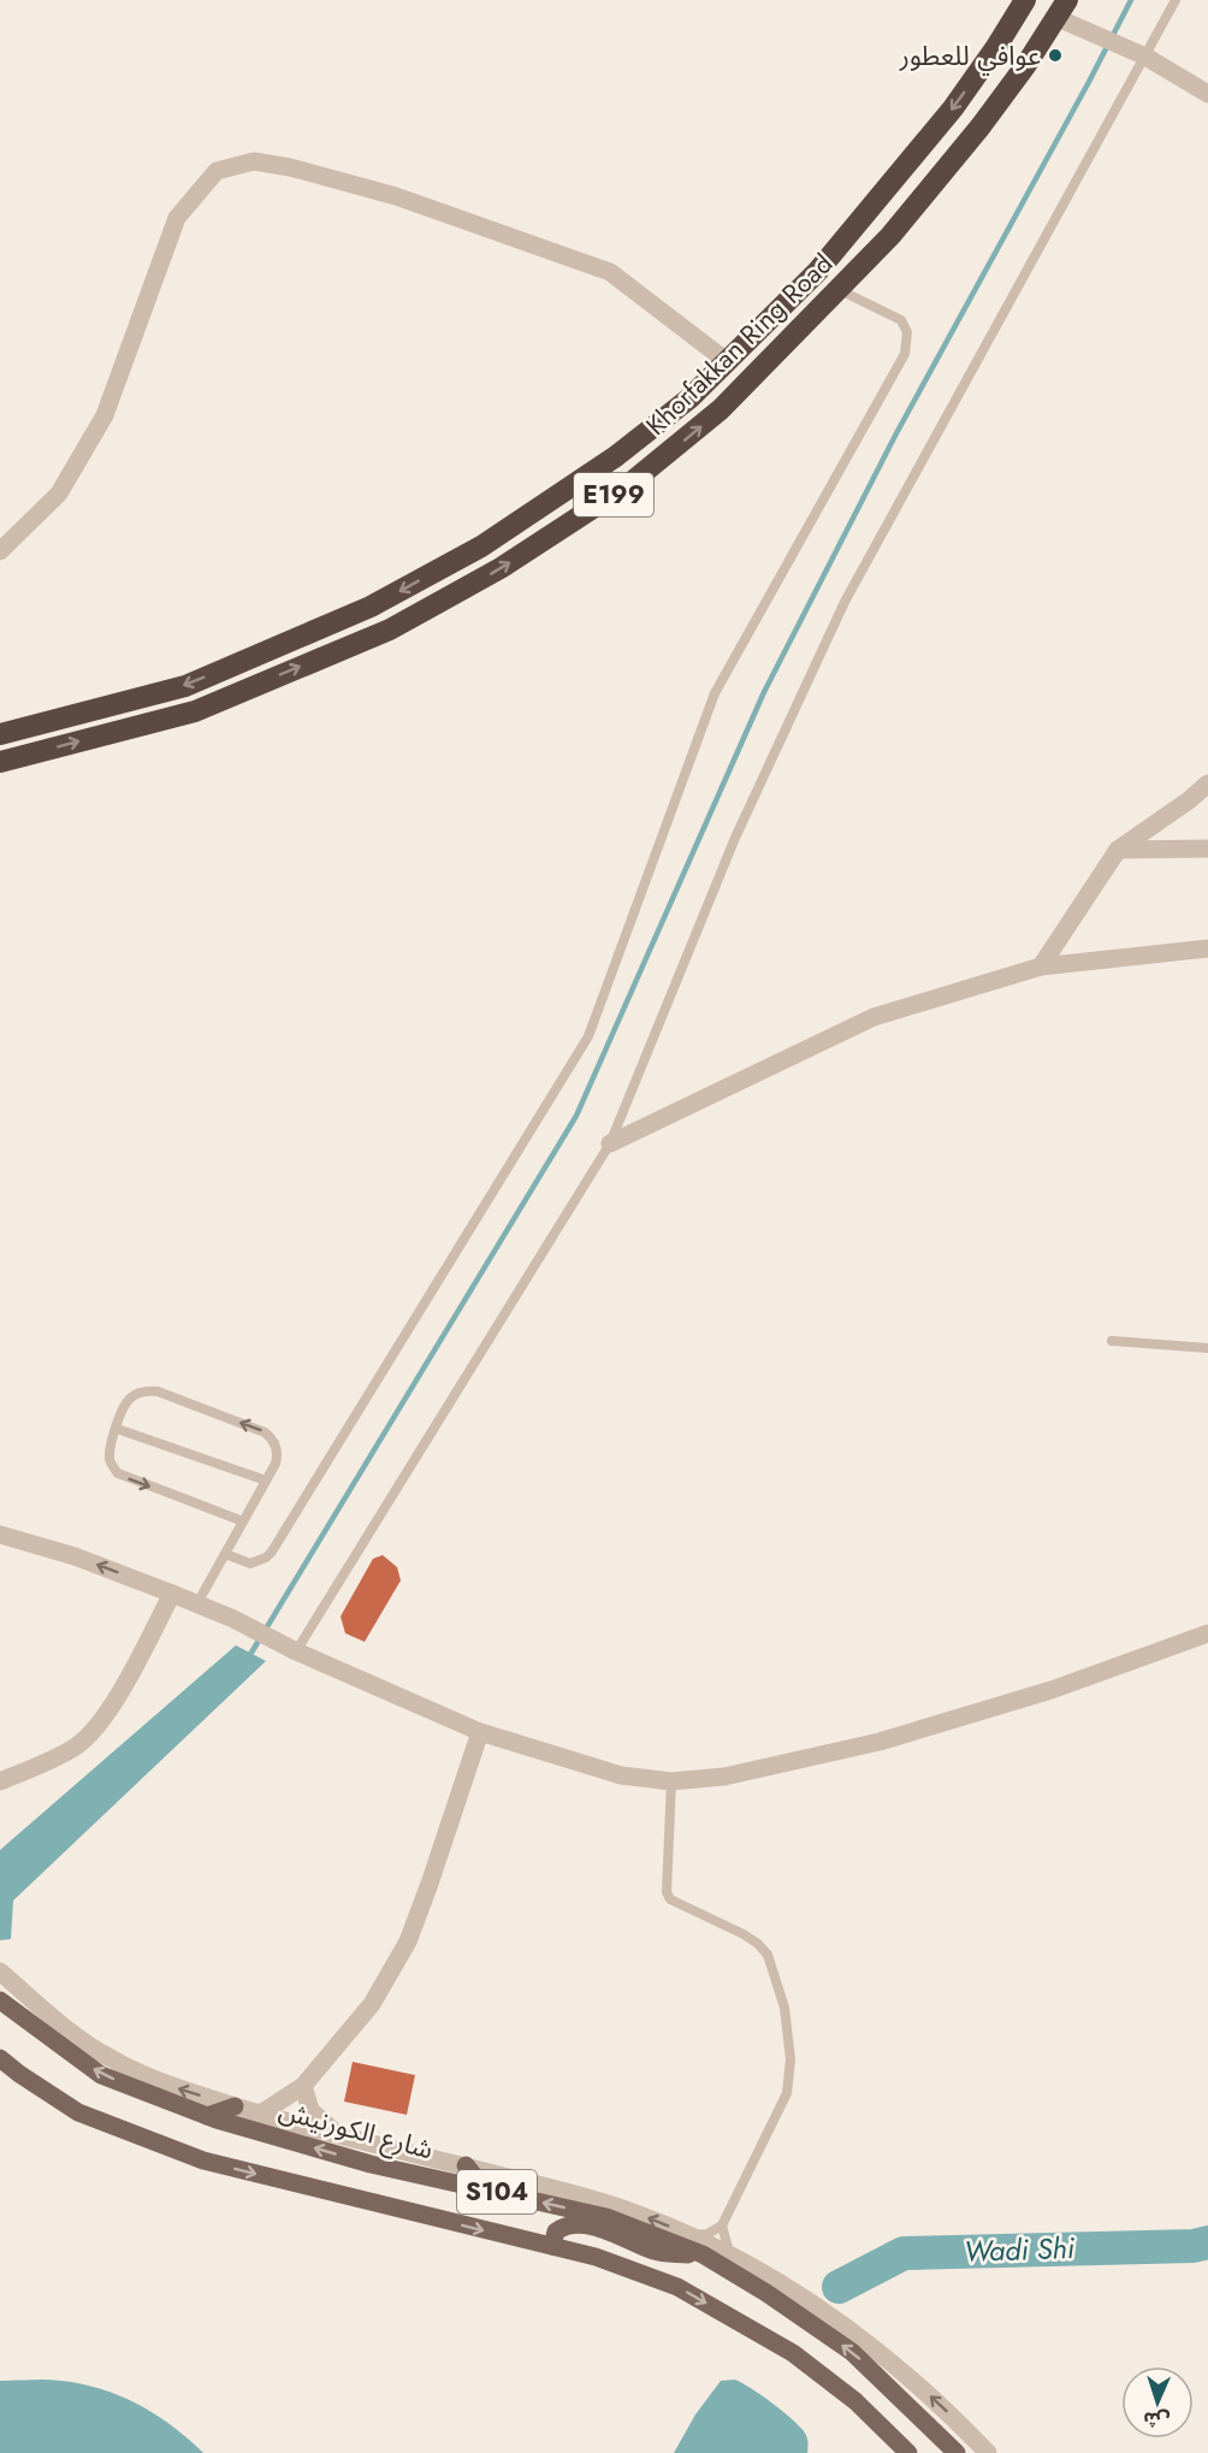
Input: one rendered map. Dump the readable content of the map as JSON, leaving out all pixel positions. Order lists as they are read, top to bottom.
{
  "streets": {
    "highway": ["Khorfakkan Ring Road", "E199"],
    "main road": ["شارع الكورنيش", "S104"]
  },
  "water": ["Wadi Shi"],
  "places": ["عوافي للعطور"],
  "north": "bottom"
}
